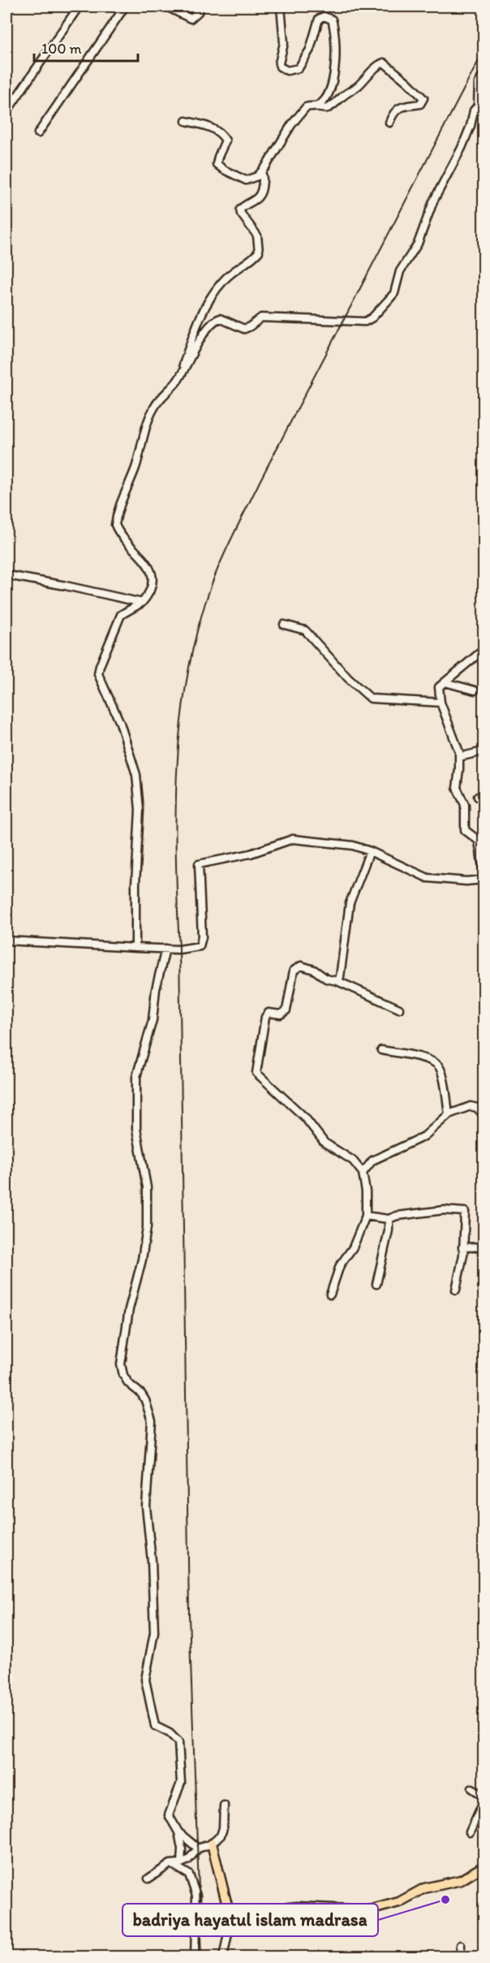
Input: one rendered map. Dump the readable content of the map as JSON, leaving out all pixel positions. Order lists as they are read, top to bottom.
{
  "places": ["badriya hayatul islam madrasa"],
  "scale_bar": "100 m"
}
